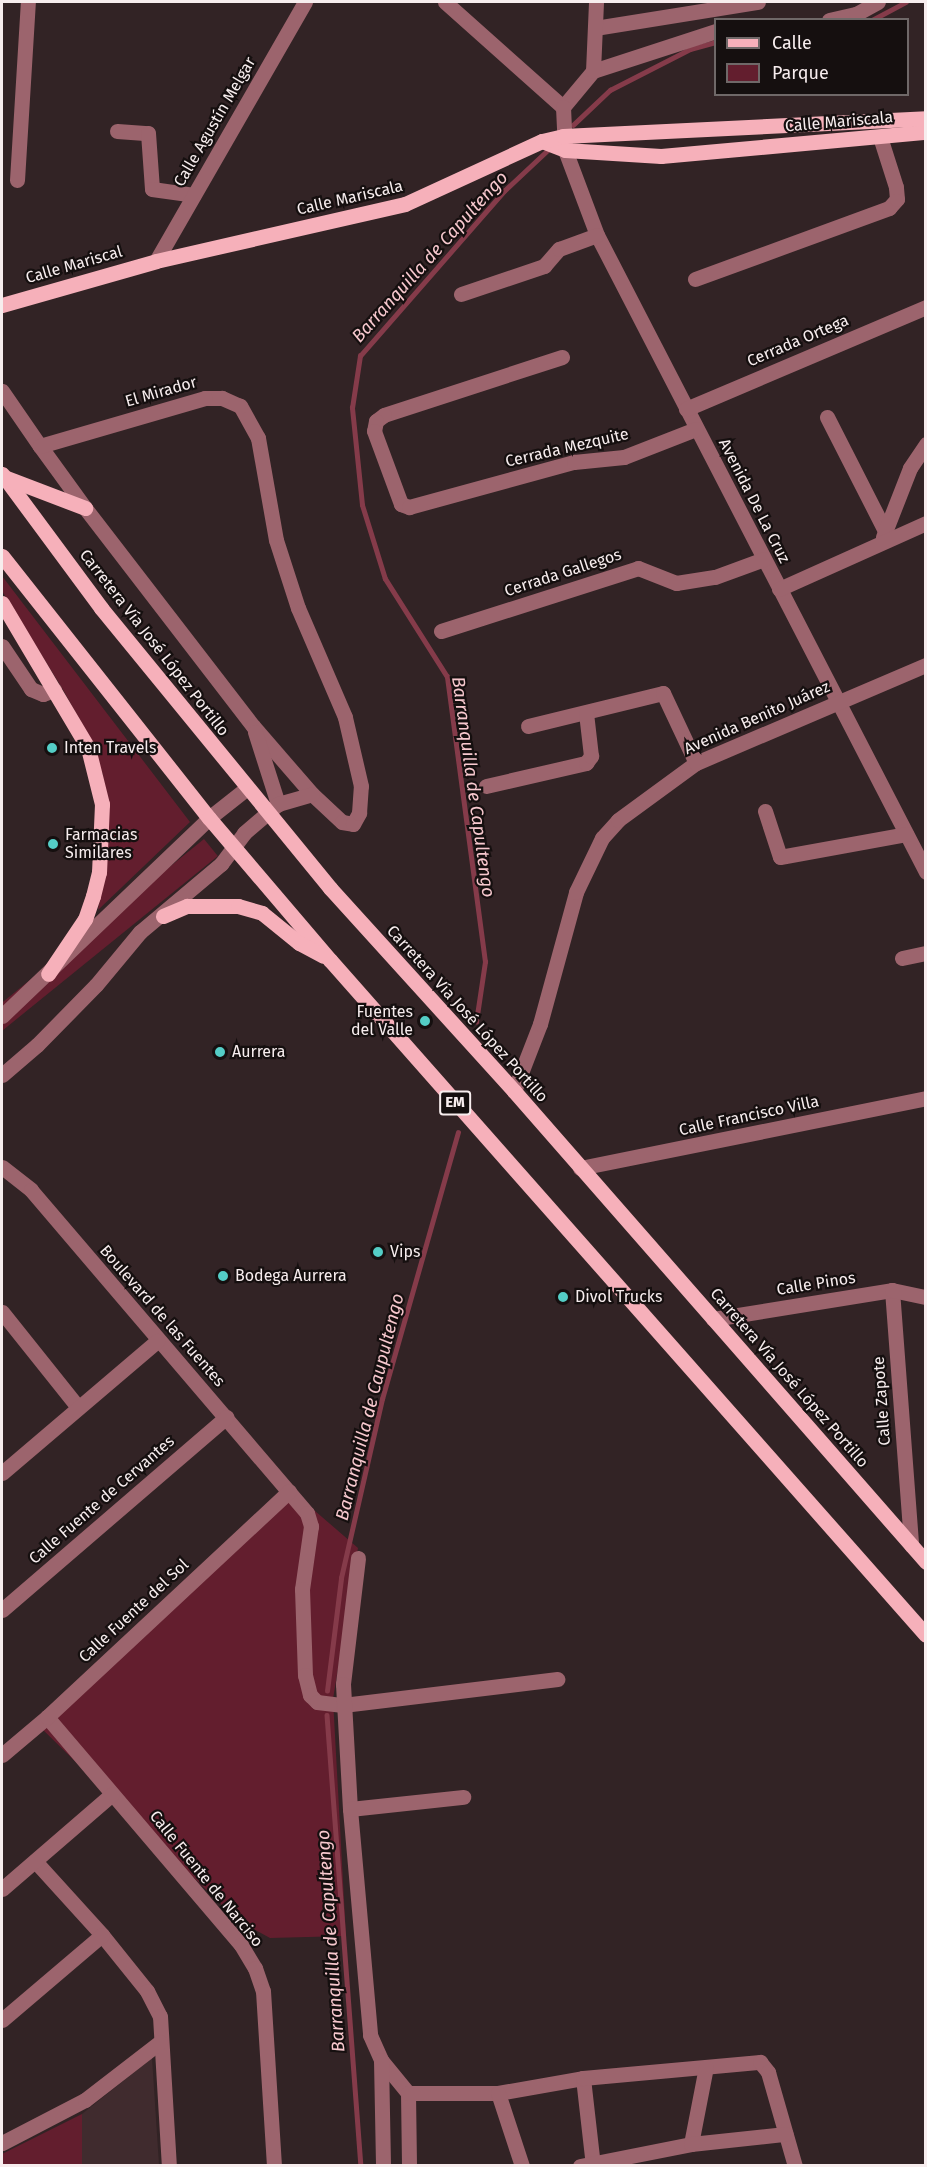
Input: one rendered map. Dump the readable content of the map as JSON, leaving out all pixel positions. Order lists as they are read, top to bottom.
{
  "streets": {
    "main road": [
      "Calle Mariscala",
      "Calle Mariscal",
      "Carretera Vía José López Portillo",
      "EM"
    ],
    "street": [
      "Calle Agustín Melgar",
      "Cerrada Ortega",
      "El Mirador",
      "Cerrada Mezquite",
      "Avenida De La Cruz",
      "Cerrada Gallegos",
      "Avenida Benito Juárez",
      "Calle Francisco Villa",
      "Calle Pinos",
      "Boulevard de las Fuentes",
      "Calle Zapote",
      "Calle Fuente de Cervantes",
      "Calle Fuente del Sol",
      "Calle Fuente de Narciso"
    ]
  },
  "crossings": [
    ["Calle Agustín Melgar", "Calle Mariscala"],
    ["Calle Agustín Melgar", "Calle Mariscal"],
    ["Calle Mariscala", "Calle Mariscal"],
    ["Calle Mariscala", "Avenida De La Cruz"],
    ["Cerrada Ortega", "Avenida De La Cruz"],
    ["Cerrada Mezquite", "Avenida De La Cruz"],
    ["Avenida De La Cruz", "Cerrada Gallegos"],
    ["Avenida De La Cruz", "Avenida Benito Juárez"],
    ["Carretera Vía José López Portillo", "Avenida Benito Juárez"],
    ["Carretera Vía José López Portillo", "Calle Francisco Villa"],
    ["Carretera Vía José López Portillo", "Calle Pinos"],
    ["Carretera Vía José López Portillo", "Calle Zapote"],
    ["Calle Pinos", "Calle Zapote"],
    ["Boulevard de las Fuentes", "Calle Fuente de Cervantes"],
    ["Boulevard de las Fuentes", "Calle Fuente del Sol"],
    ["Calle Fuente del Sol", "Calle Fuente de Narciso"]
  ],
  "water": ["Barranquilla de Capultengo", "Barranquilla de Caupultengo"],
  "places": [
    "Inten Travels",
    "Farmacias Similares",
    "Fuentes del Valle",
    "Aurrera",
    "Vips",
    "Bodega Aurrera",
    "Divol Trucks"
  ],
  "legend": ["Calle", "Parque"]
}
